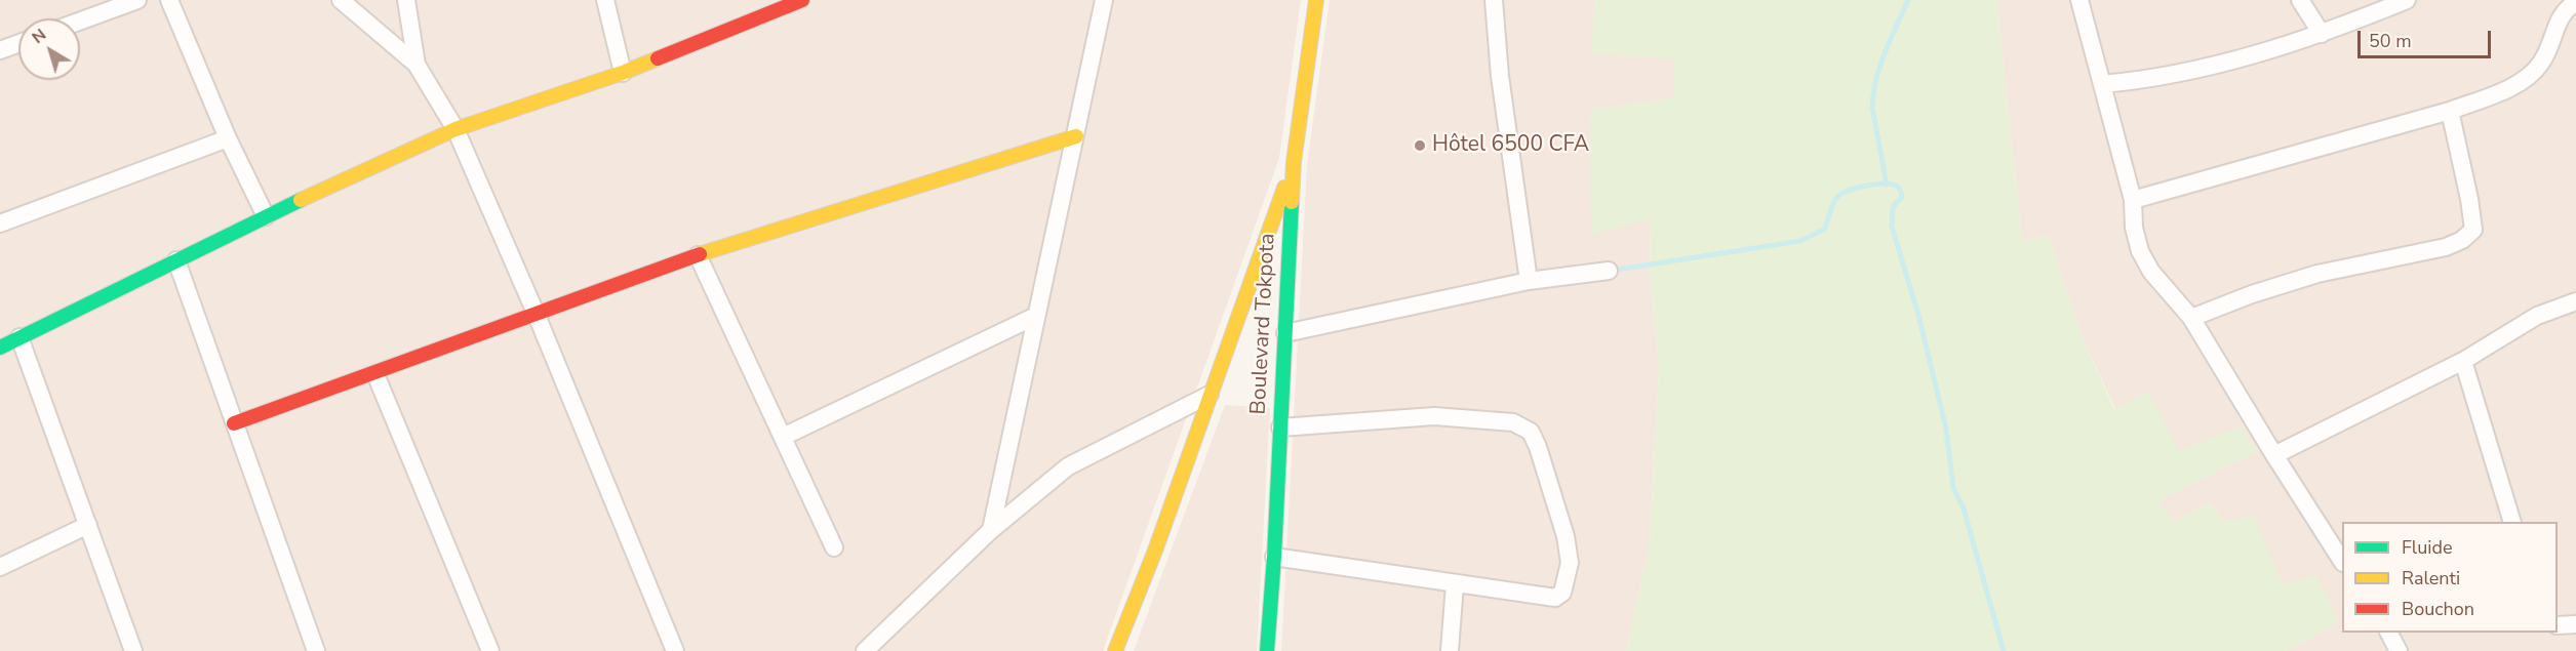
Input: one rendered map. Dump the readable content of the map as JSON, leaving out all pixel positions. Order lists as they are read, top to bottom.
{
  "streets": {
    "street": ["Boulevard Tokpota"]
  },
  "places": ["Hôtel 6500 CFA"],
  "legend": ["Fluide", "Ralenti", "Bouchon"],
  "scale_bar": "50 m",
  "north": "top left"
}
